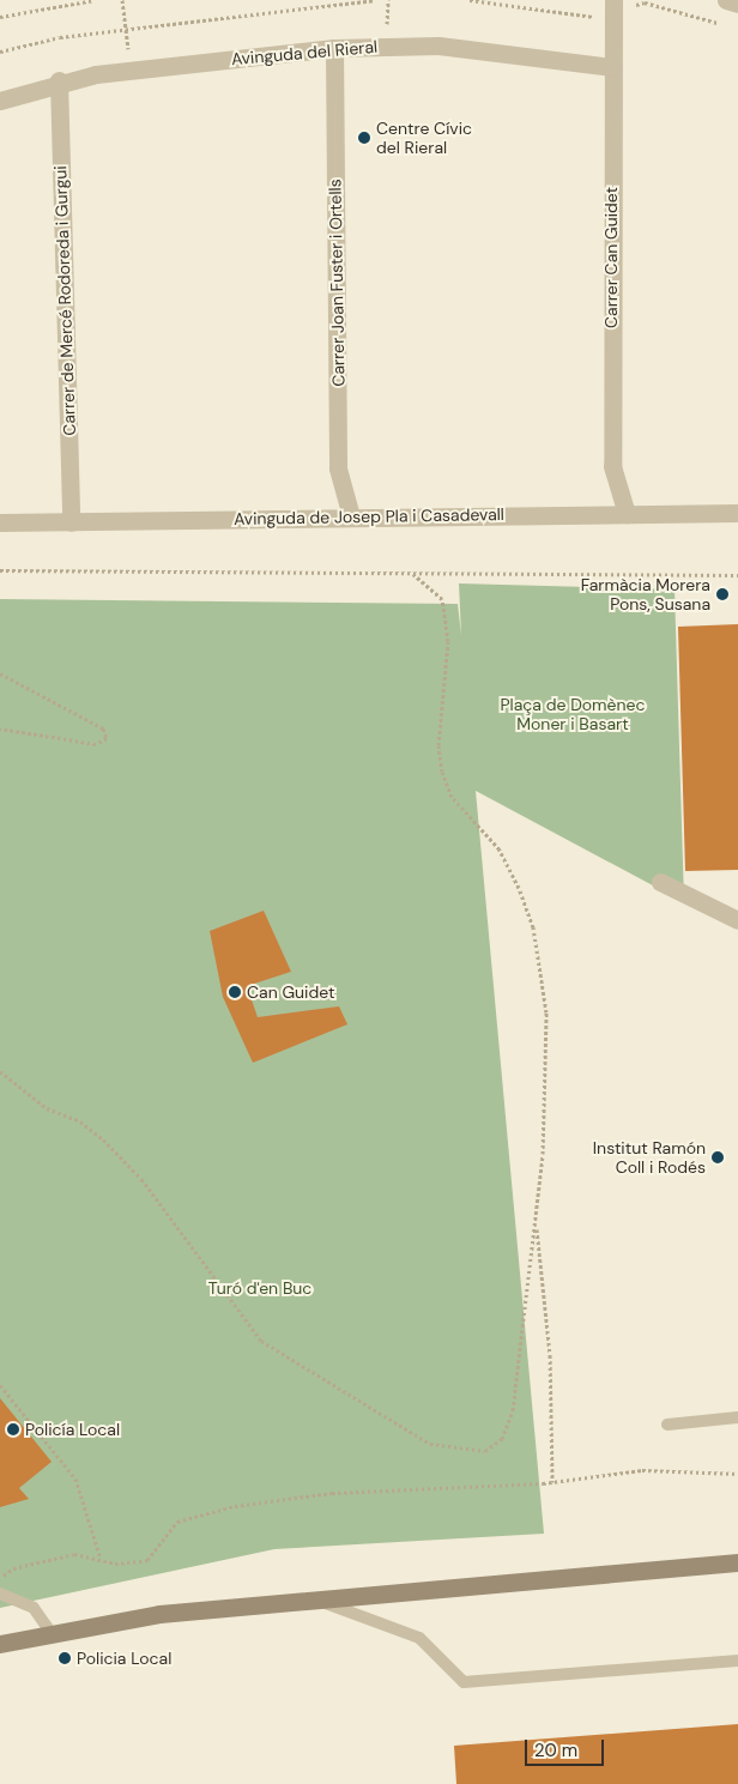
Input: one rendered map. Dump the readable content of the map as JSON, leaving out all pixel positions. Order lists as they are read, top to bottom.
{
  "streets": {
    "street": [
      "Avinguda del Rieral",
      "Carrer Can Guidet",
      "Carrer Joan Fuster i Ortells",
      "Carrer de Mercé Rodoreda i Gurgui",
      "Avinguda de Josep Pla i Casadevall"
    ]
  },
  "crossings": [
    ["Avinguda del Rieral", "Carrer Can Guidet"],
    ["Avinguda del Rieral", "Carrer Joan Fuster i Ortells"],
    ["Avinguda del Rieral", "Carrer de Mercé Rodoreda i Gurgui"],
    ["Carrer Can Guidet", "Avinguda de Josep Pla i Casadevall"],
    ["Carrer Joan Fuster i Ortells", "Avinguda de Josep Pla i Casadevall"],
    ["Carrer de Mercé Rodoreda i Gurgui", "Avinguda de Josep Pla i Casadevall"]
  ],
  "parks": ["Plaça de Domènec Moner i Basart", "Turó d'en Buc"],
  "places": [
    "Centre Cívic del Rieral",
    "Farmàcia Morera Pons, Susana",
    "Can Guidet",
    "Institut Ramón Coll i Rodés",
    "Policía Local",
    "Policia Local"
  ],
  "scale_bar": "20 m"
}
